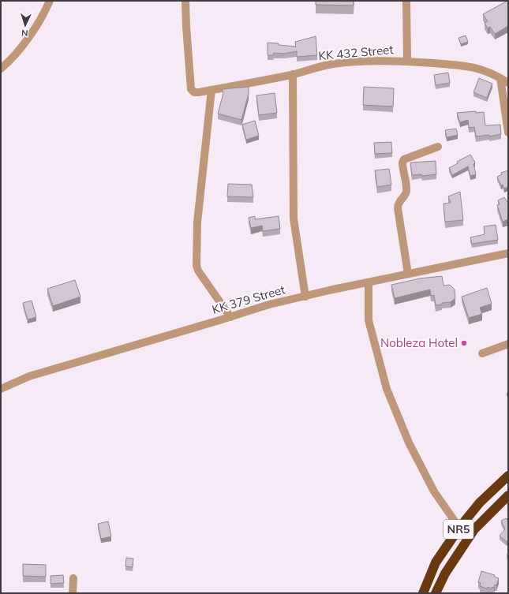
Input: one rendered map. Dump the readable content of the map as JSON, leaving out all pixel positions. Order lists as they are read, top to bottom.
{
  "streets": {
    "highway": ["NR5"],
    "street": ["KK 432 Street", "KK 379 Street"]
  },
  "places": ["Nobleza Hotel"],
  "north": "bottom"
}
